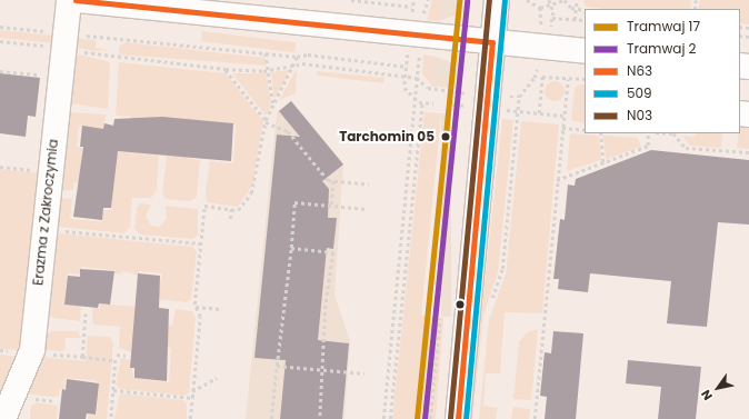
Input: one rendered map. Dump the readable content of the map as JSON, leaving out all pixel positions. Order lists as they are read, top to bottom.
{
  "streets": {
    "street": ["Erazma z Zakroczymia"]
  },
  "places": ["Tarchomin 05"],
  "lines": [
    "tram line 17",
    "transit line N63",
    "transit line N03",
    "tram line 2",
    "transit line 509"
  ],
  "legend": [
    "Tramwaj 17",
    "Tramwaj 2",
    "N63",
    "509",
    "N03"
  ],
  "north": "bottom left"
}
